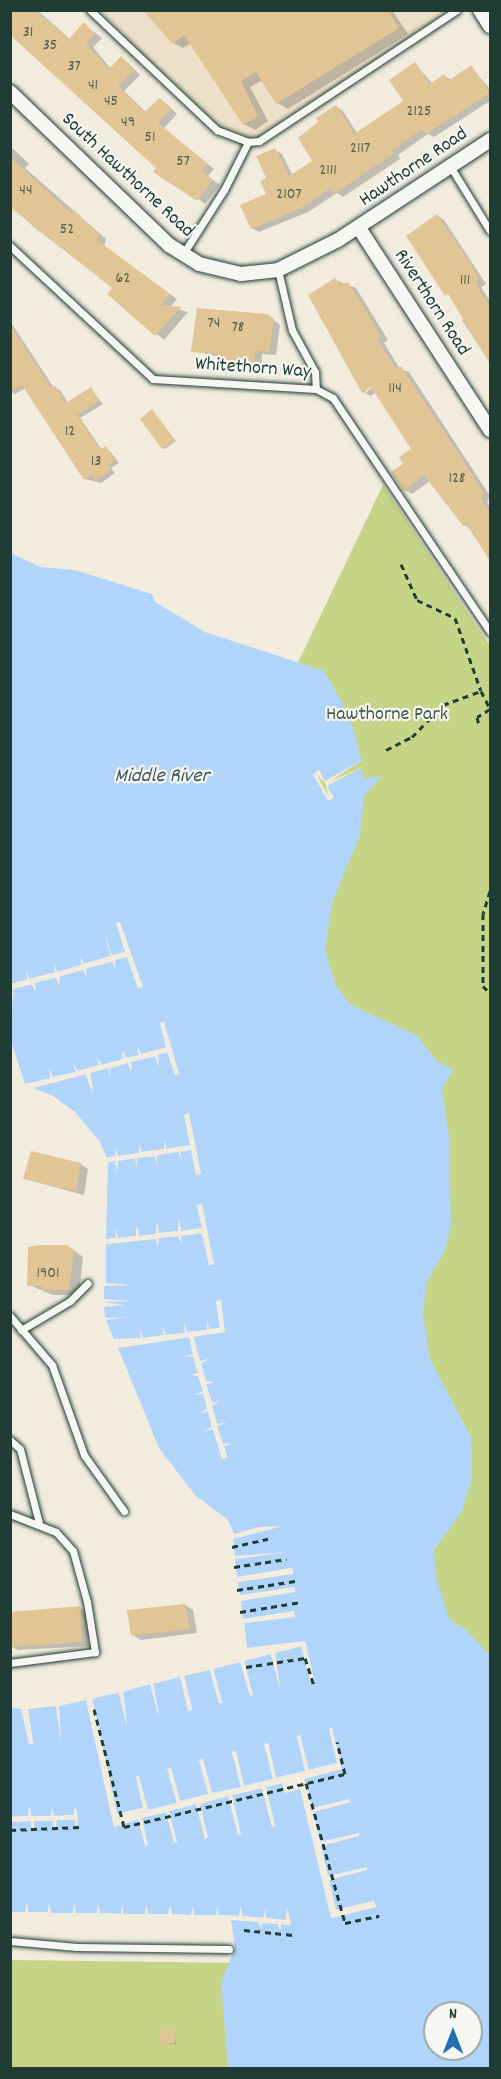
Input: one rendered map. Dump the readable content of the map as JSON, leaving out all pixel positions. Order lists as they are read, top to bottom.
{
  "streets": {
    "street": ["Hawthorne Road", "South Hawthorne Road", "Riverthorn Road"],
    "lane": ["Whitethorn Way"]
  },
  "crossings": [
    ["Hawthorne Road", "South Hawthorne Road"],
    ["Hawthorne Road", "Riverthorn Road"],
    ["South Hawthorne Road", "Riverthorn Road"]
  ],
  "water": ["Middle River"],
  "parks": ["Hawthorne Park"],
  "house_numbers": [
    "31",
    "35",
    "37",
    "41",
    "45",
    "2125",
    "49",
    "51",
    "2117",
    "57",
    "2111",
    "44",
    "2107",
    "52",
    "62",
    "111",
    "74",
    "78",
    "114",
    "12",
    "13",
    "128",
    "1901"
  ],
  "north": "top"
}
